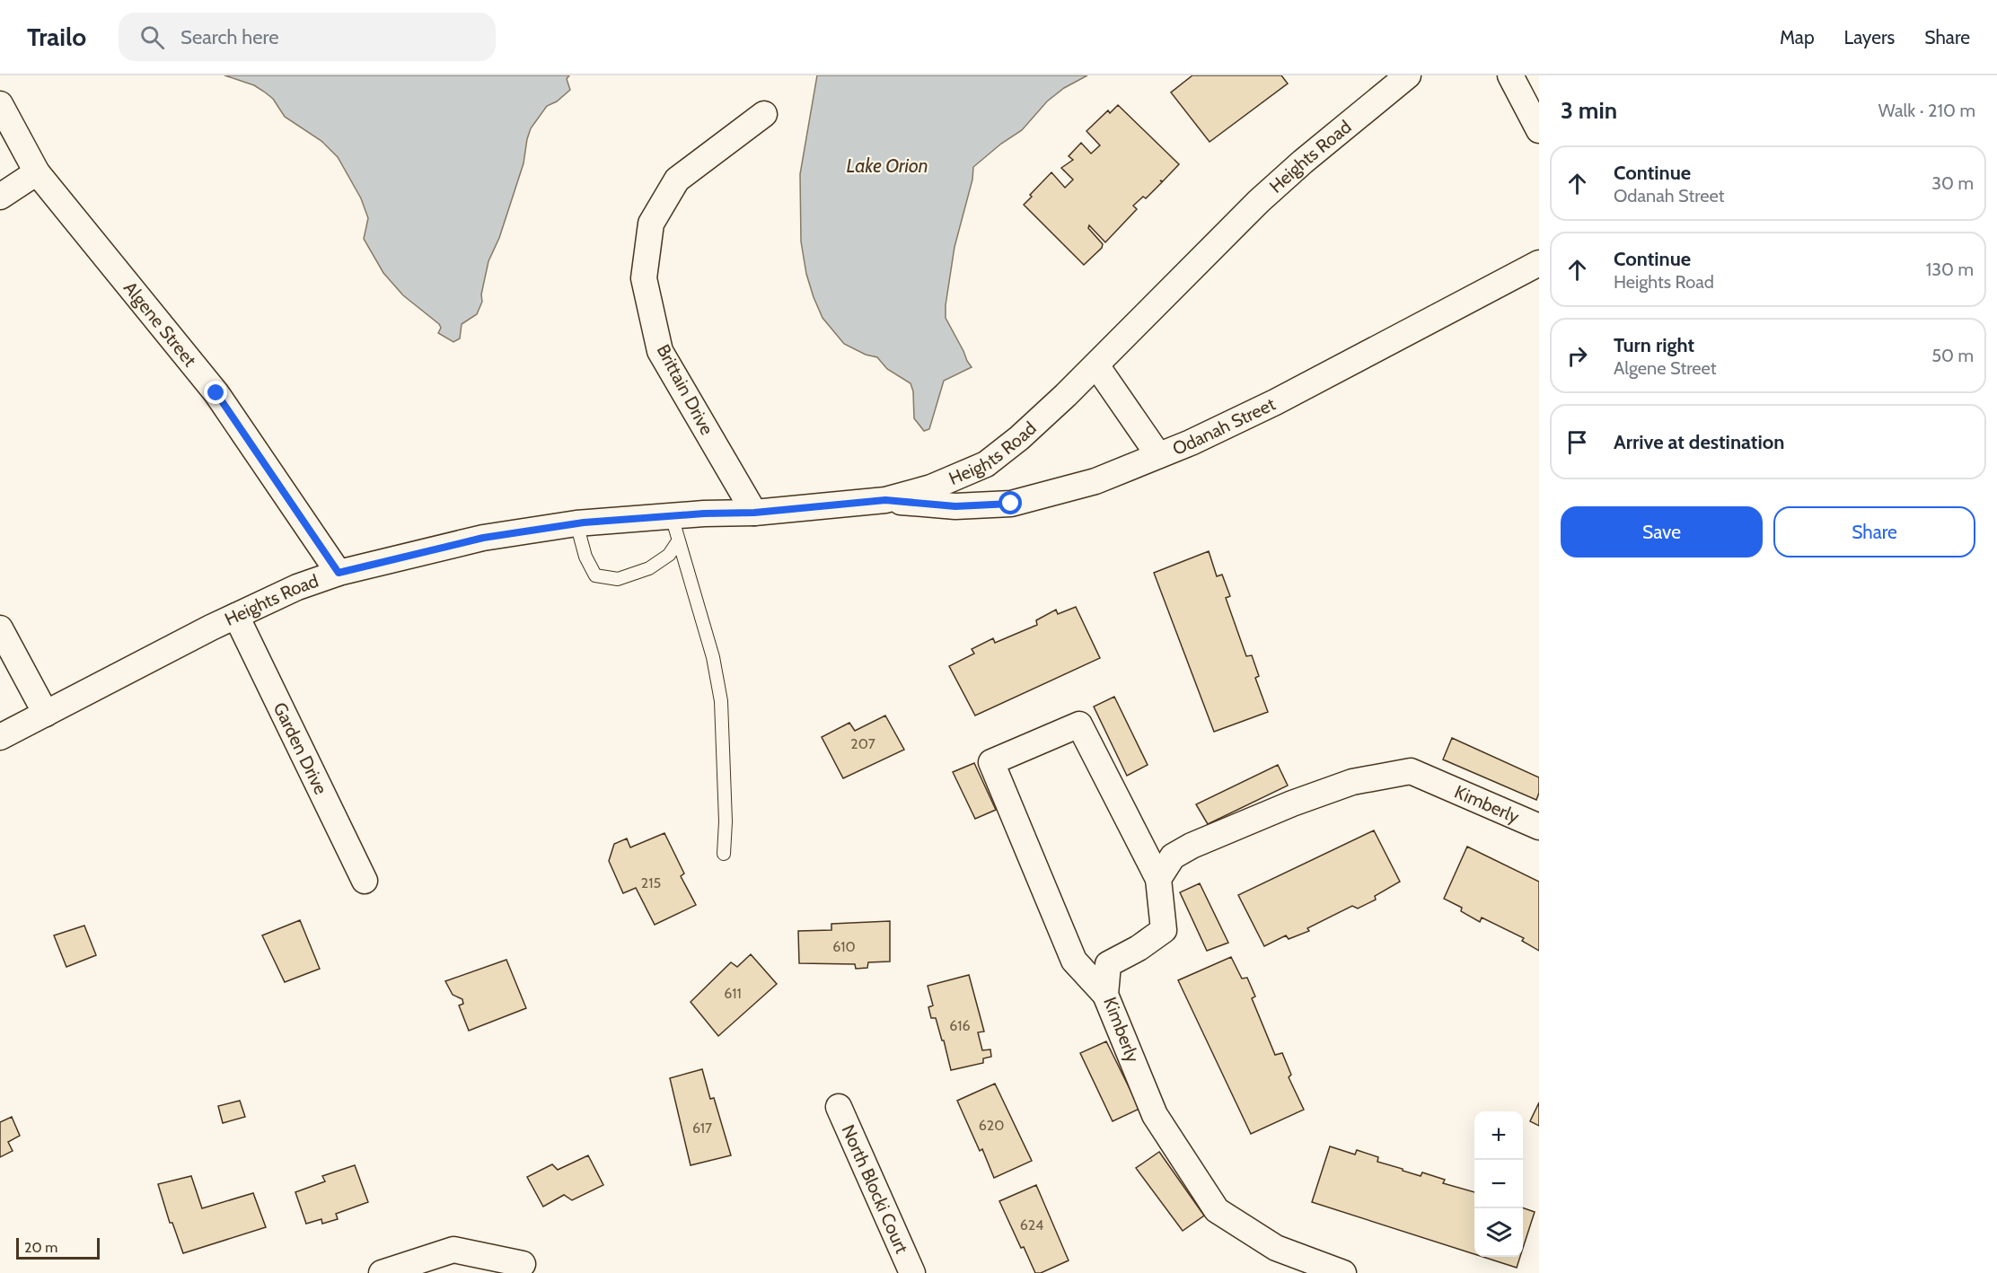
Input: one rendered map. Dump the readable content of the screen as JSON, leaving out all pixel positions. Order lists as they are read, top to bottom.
{
  "streets": {
    "street": [
      "Heights Road",
      "Algene Street",
      "Brittain Drive",
      "Odanah Street",
      "Garden Drive",
      "Kimberly",
      "North Blocki Court"
    ]
  },
  "crossings": [
    ["Heights Road", "Algene Street"],
    ["Heights Road", "Brittain Drive"],
    ["Heights Road", "Odanah Street"],
    ["Heights Road", "Garden Drive"]
  ],
  "water": ["Lake Orion"],
  "house_numbers": [
    "207",
    "215",
    "610",
    "611",
    "616",
    "620",
    "617",
    "624"
  ],
  "scale_bar": "20 m",
  "page": {
    "header": "Trailo",
    "search": "Search here",
    "nav": ["Map", "Layers", "Share"],
    "heading": ["3 min", "Walk · 210 m"],
    "list": [
      ["Continue", "Odanah Street", "30 m"],
      ["Continue", "Heights Road", "130 m"],
      ["Turn right", "Algene Street", "50 m"],
      "Arrive at destination"
    ],
    "buttons": ["Save", "Share"],
    "map_buttons": ["+", "−"],
    "scale": "20 m"
  }
}
